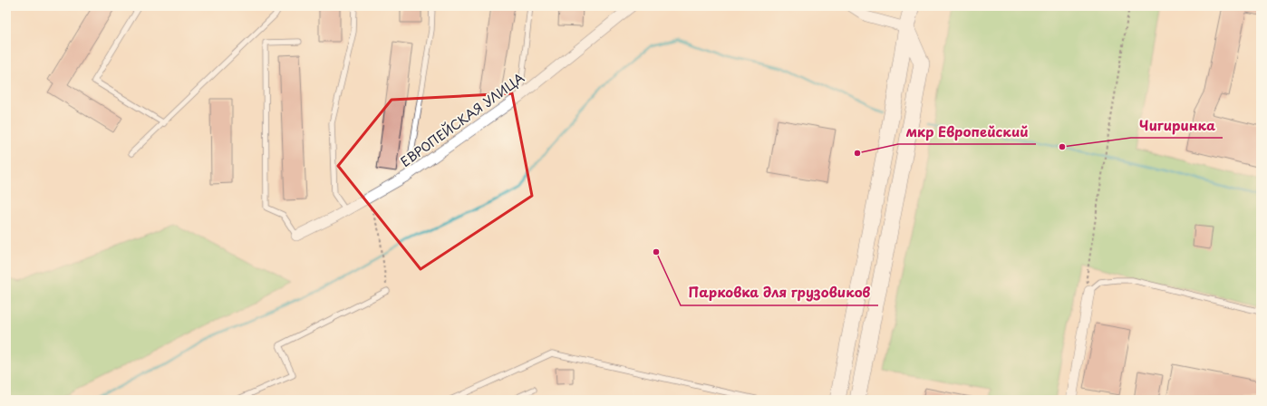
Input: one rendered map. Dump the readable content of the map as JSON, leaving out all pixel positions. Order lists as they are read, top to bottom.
{
  "streets": {
    "street": ["ЕВРОПЕЙСКАЯ УЛИЦА"]
  },
  "places": ["Чигиринка", "мкр Европейский", "Парковка для грузовиков"]
}
